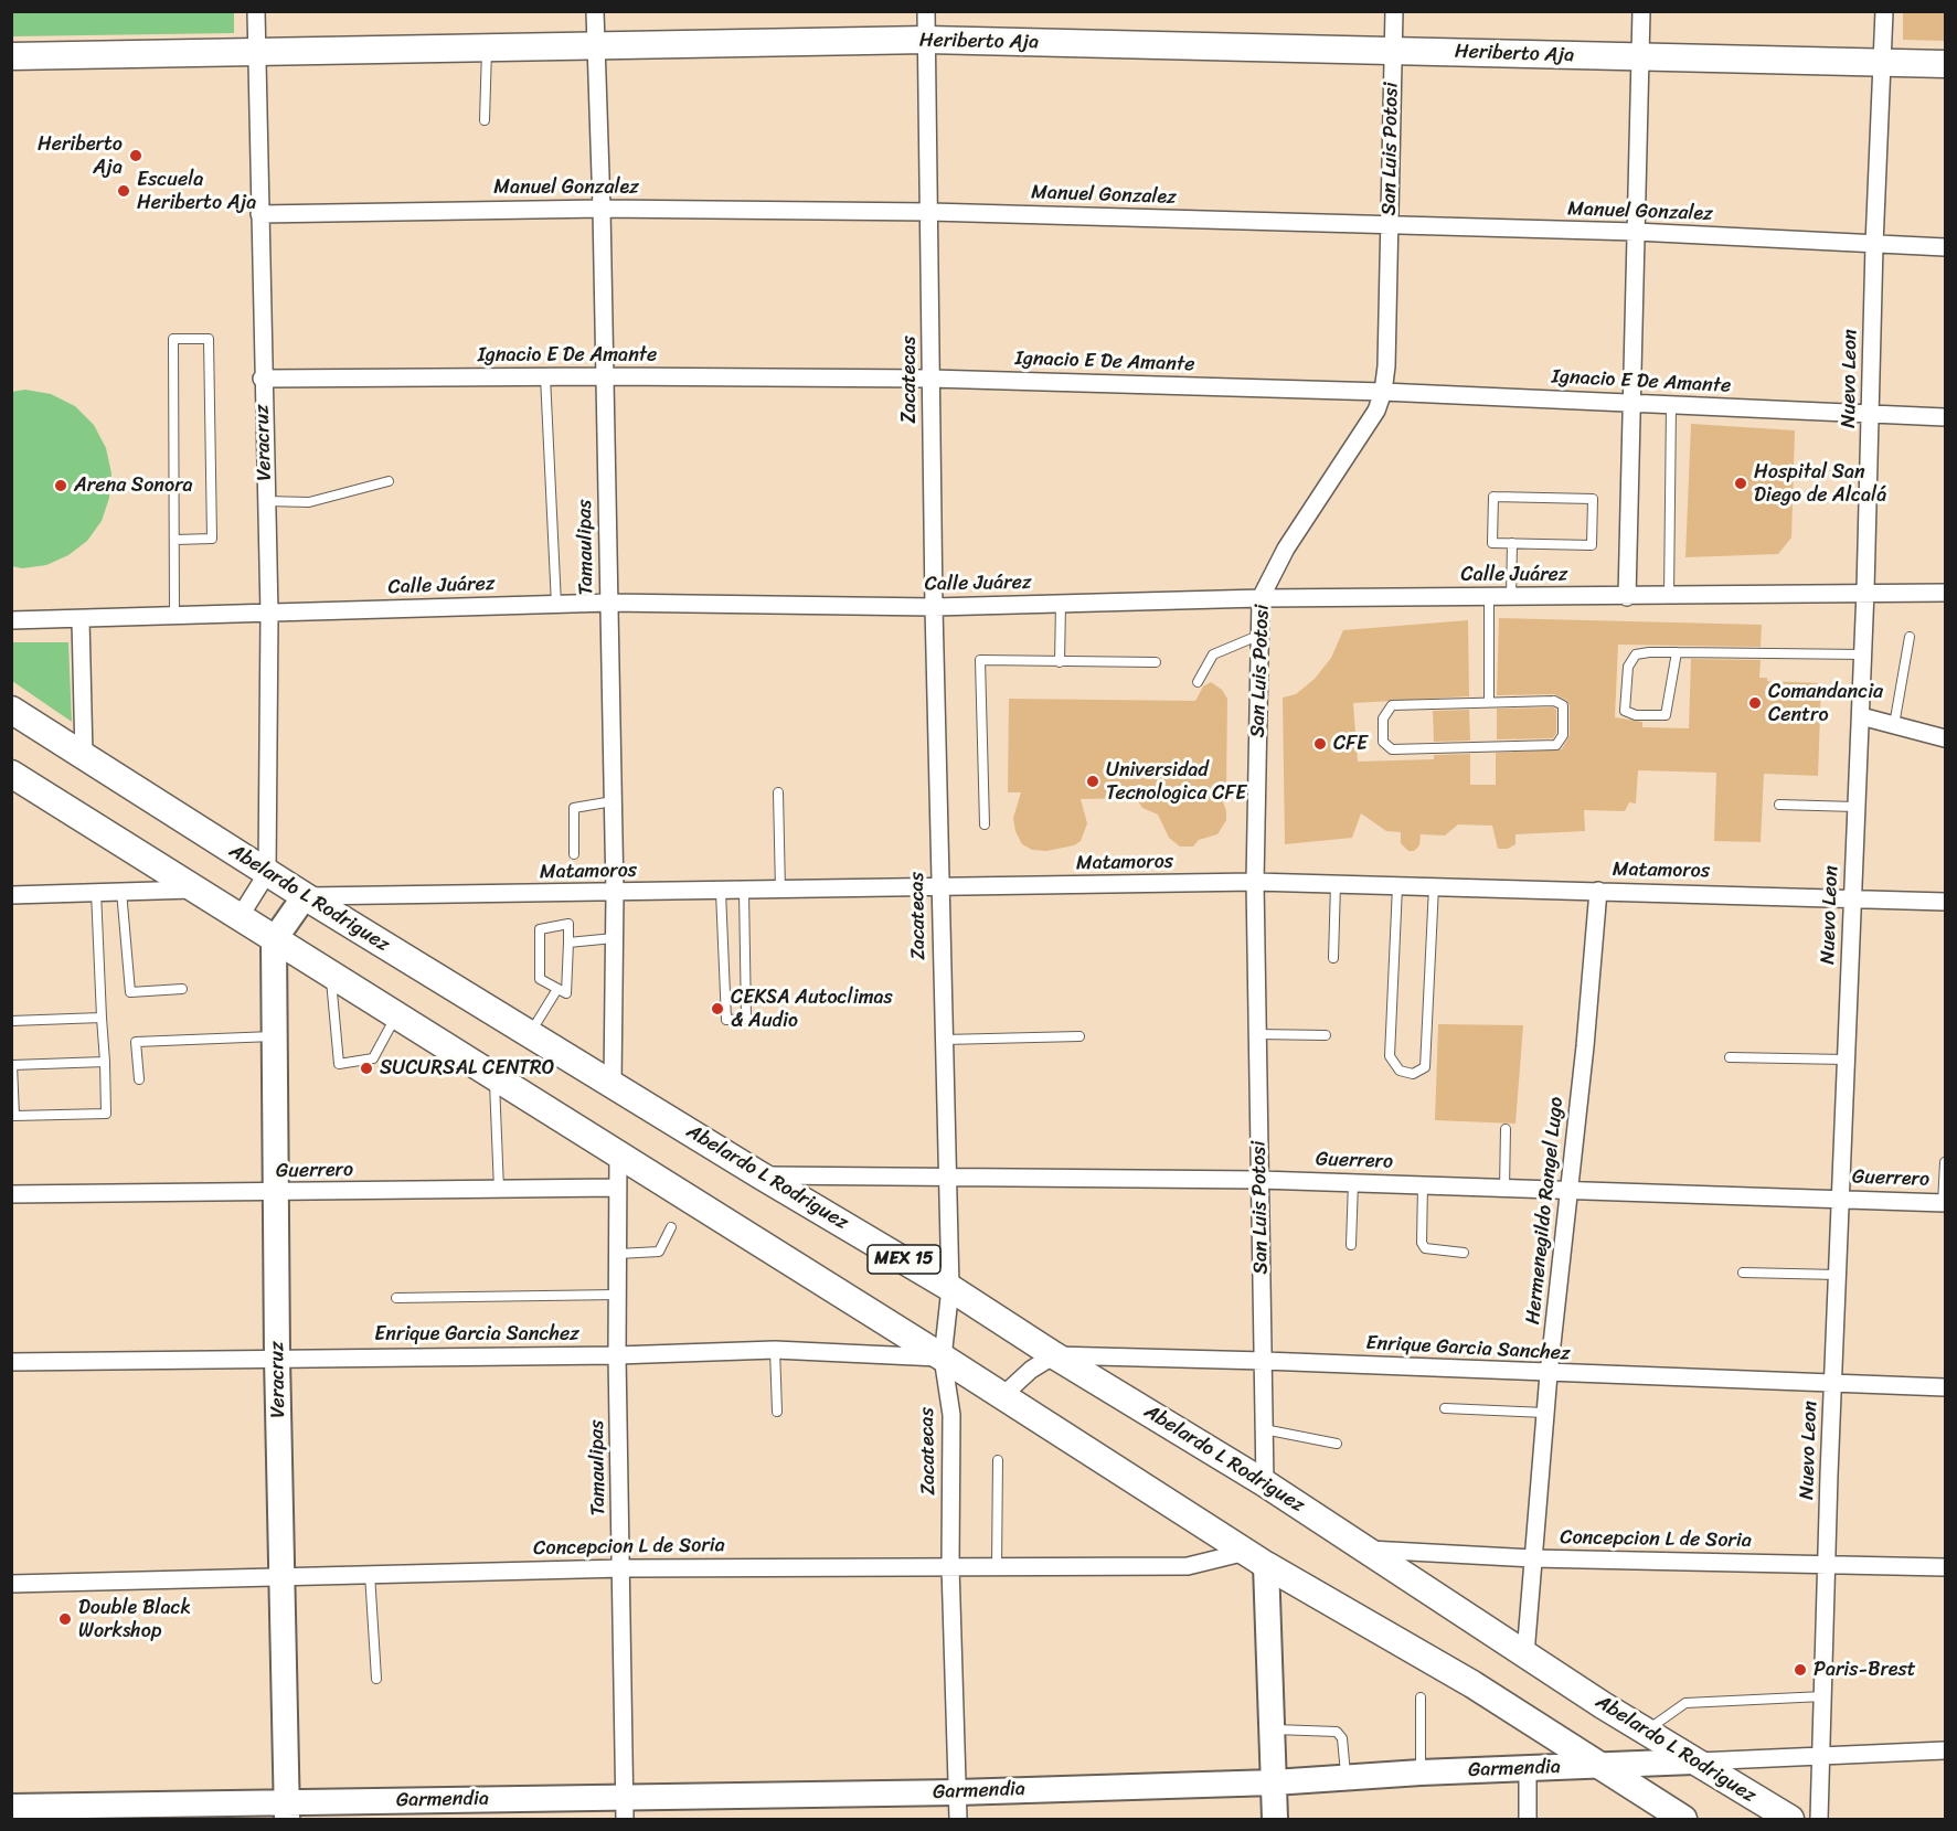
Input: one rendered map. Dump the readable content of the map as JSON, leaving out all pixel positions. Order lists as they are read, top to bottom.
{
  "streets": {
    "main road": ["Heriberto Aja", "Abelardo L Rodriguez", "MEX 15"],
    "street": [
      "San Luis Potosi",
      "Manuel Gonzalez",
      "Ignacio E De Amante",
      "Nuevo Leon",
      "Zacatecas",
      "Veracruz",
      "Tamaulipas",
      "Calle Juárez",
      "Matamoros",
      "Guerrero",
      "Hermenegildo Rangel Lugo",
      "Enrique Garcia Sanchez",
      "Concepcion L de Soria",
      "Garmendia"
    ]
  },
  "crossings": [
    ["Heriberto Aja", "San Luis Potosi"],
    ["Heriberto Aja", "Nuevo Leon"],
    ["Heriberto Aja", "Zacatecas"],
    ["Heriberto Aja", "Veracruz"],
    ["Heriberto Aja", "Tamaulipas"],
    ["San Luis Potosi", "Manuel Gonzalez"],
    ["San Luis Potosi", "Ignacio E De Amante"],
    ["San Luis Potosi", "Calle Juárez"],
    ["San Luis Potosi", "Matamoros"],
    ["San Luis Potosi", "Abelardo L Rodriguez"],
    ["San Luis Potosi", "Guerrero"],
    ["San Luis Potosi", "Enrique Garcia Sanchez"],
    ["Manuel Gonzalez", "Nuevo Leon"],
    ["Manuel Gonzalez", "Zacatecas"],
    ["Manuel Gonzalez", "Veracruz"],
    ["Manuel Gonzalez", "Tamaulipas"],
    ["Ignacio E De Amante", "Nuevo Leon"],
    ["Ignacio E De Amante", "Zacatecas"],
    ["Ignacio E De Amante", "Veracruz"],
    ["Ignacio E De Amante", "Tamaulipas"],
    ["Nuevo Leon", "Calle Juárez"],
    ["Nuevo Leon", "Matamoros"],
    ["Nuevo Leon", "Guerrero"],
    ["Nuevo Leon", "Enrique Garcia Sanchez"],
    ["Nuevo Leon", "Concepcion L de Soria"],
    ["Nuevo Leon", "Garmendia"],
    ["Zacatecas", "Calle Juárez"],
    ["Zacatecas", "Matamoros"],
    ["Zacatecas", "Abelardo L Rodriguez"],
    ["Zacatecas", "Guerrero"],
    ["Zacatecas", "Enrique Garcia Sanchez"],
    ["Zacatecas", "Concepcion L de Soria"],
    ["Zacatecas", "Garmendia"],
    ["Veracruz", "Calle Juárez"],
    ["Veracruz", "Abelardo L Rodriguez"],
    ["Veracruz", "Guerrero"],
    ["Veracruz", "Enrique Garcia Sanchez"],
    ["Veracruz", "Concepcion L de Soria"],
    ["Veracruz", "Garmendia"],
    ["Tamaulipas", "Calle Juárez"],
    ["Tamaulipas", "Matamoros"],
    ["Tamaulipas", "Abelardo L Rodriguez"],
    ["Tamaulipas", "Guerrero"],
    ["Tamaulipas", "Enrique Garcia Sanchez"],
    ["Tamaulipas", "Concepcion L de Soria"],
    ["Tamaulipas", "Garmendia"],
    ["Matamoros", "Abelardo L Rodriguez"],
    ["Matamoros", "Hermenegildo Rangel Lugo"],
    ["Abelardo L Rodriguez", "Guerrero"],
    ["Abelardo L Rodriguez", "Hermenegildo Rangel Lugo"],
    ["Abelardo L Rodriguez", "Enrique Garcia Sanchez"],
    ["Abelardo L Rodriguez", "Concepcion L de Soria"],
    ["Abelardo L Rodriguez", "Garmendia"],
    ["Guerrero", "Hermenegildo Rangel Lugo"],
    ["Hermenegildo Rangel Lugo", "Enrique Garcia Sanchez"],
    ["Hermenegildo Rangel Lugo", "Concepcion L de Soria"]
  ],
  "places": [
    "Heriberto Aja",
    "Escuela Heriberto Aja",
    "Hospital San Diego de Alcalá",
    "Arena Sonora",
    "Comandancia Centro",
    "CFE",
    "Universidad Tecnologica CFE",
    "CEKSA Autoclimas & Audio",
    "SUCURSAL CENTRO",
    "Double Black Workshop",
    "Paris-Brest"
  ]
}
